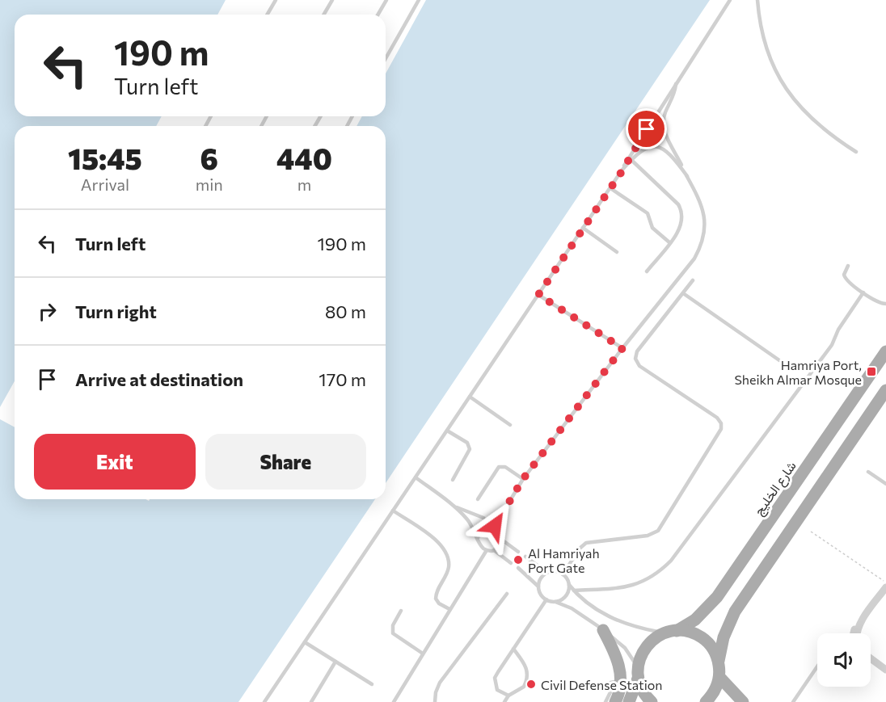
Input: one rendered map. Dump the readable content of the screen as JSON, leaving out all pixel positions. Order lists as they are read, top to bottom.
{
  "streets": {
    "main road": ["شارع الخليج"]
  },
  "places": {
    "transit": ["Hamriya Port, Sheikh Almar Mosque"],
    "other": ["Al Hamriyah Port Gate", "Civil Defense Station"]
  },
  "page": {
    "turn": ["190 m", "Turn left"],
    "eta": [
      "15:45",
      "Arrival",
      "6",
      "min",
      "440",
      "m"
    ],
    "list": [
      {
        "name": "Turn left",
        "value": "190 m"
      },
      {
        "name": "Turn right",
        "value": "80 m"
      },
      {
        "name": "Arrive at destination",
        "value": "170 m"
      }
    ],
    "buttons": ["Exit", "Share"]
  }
}
